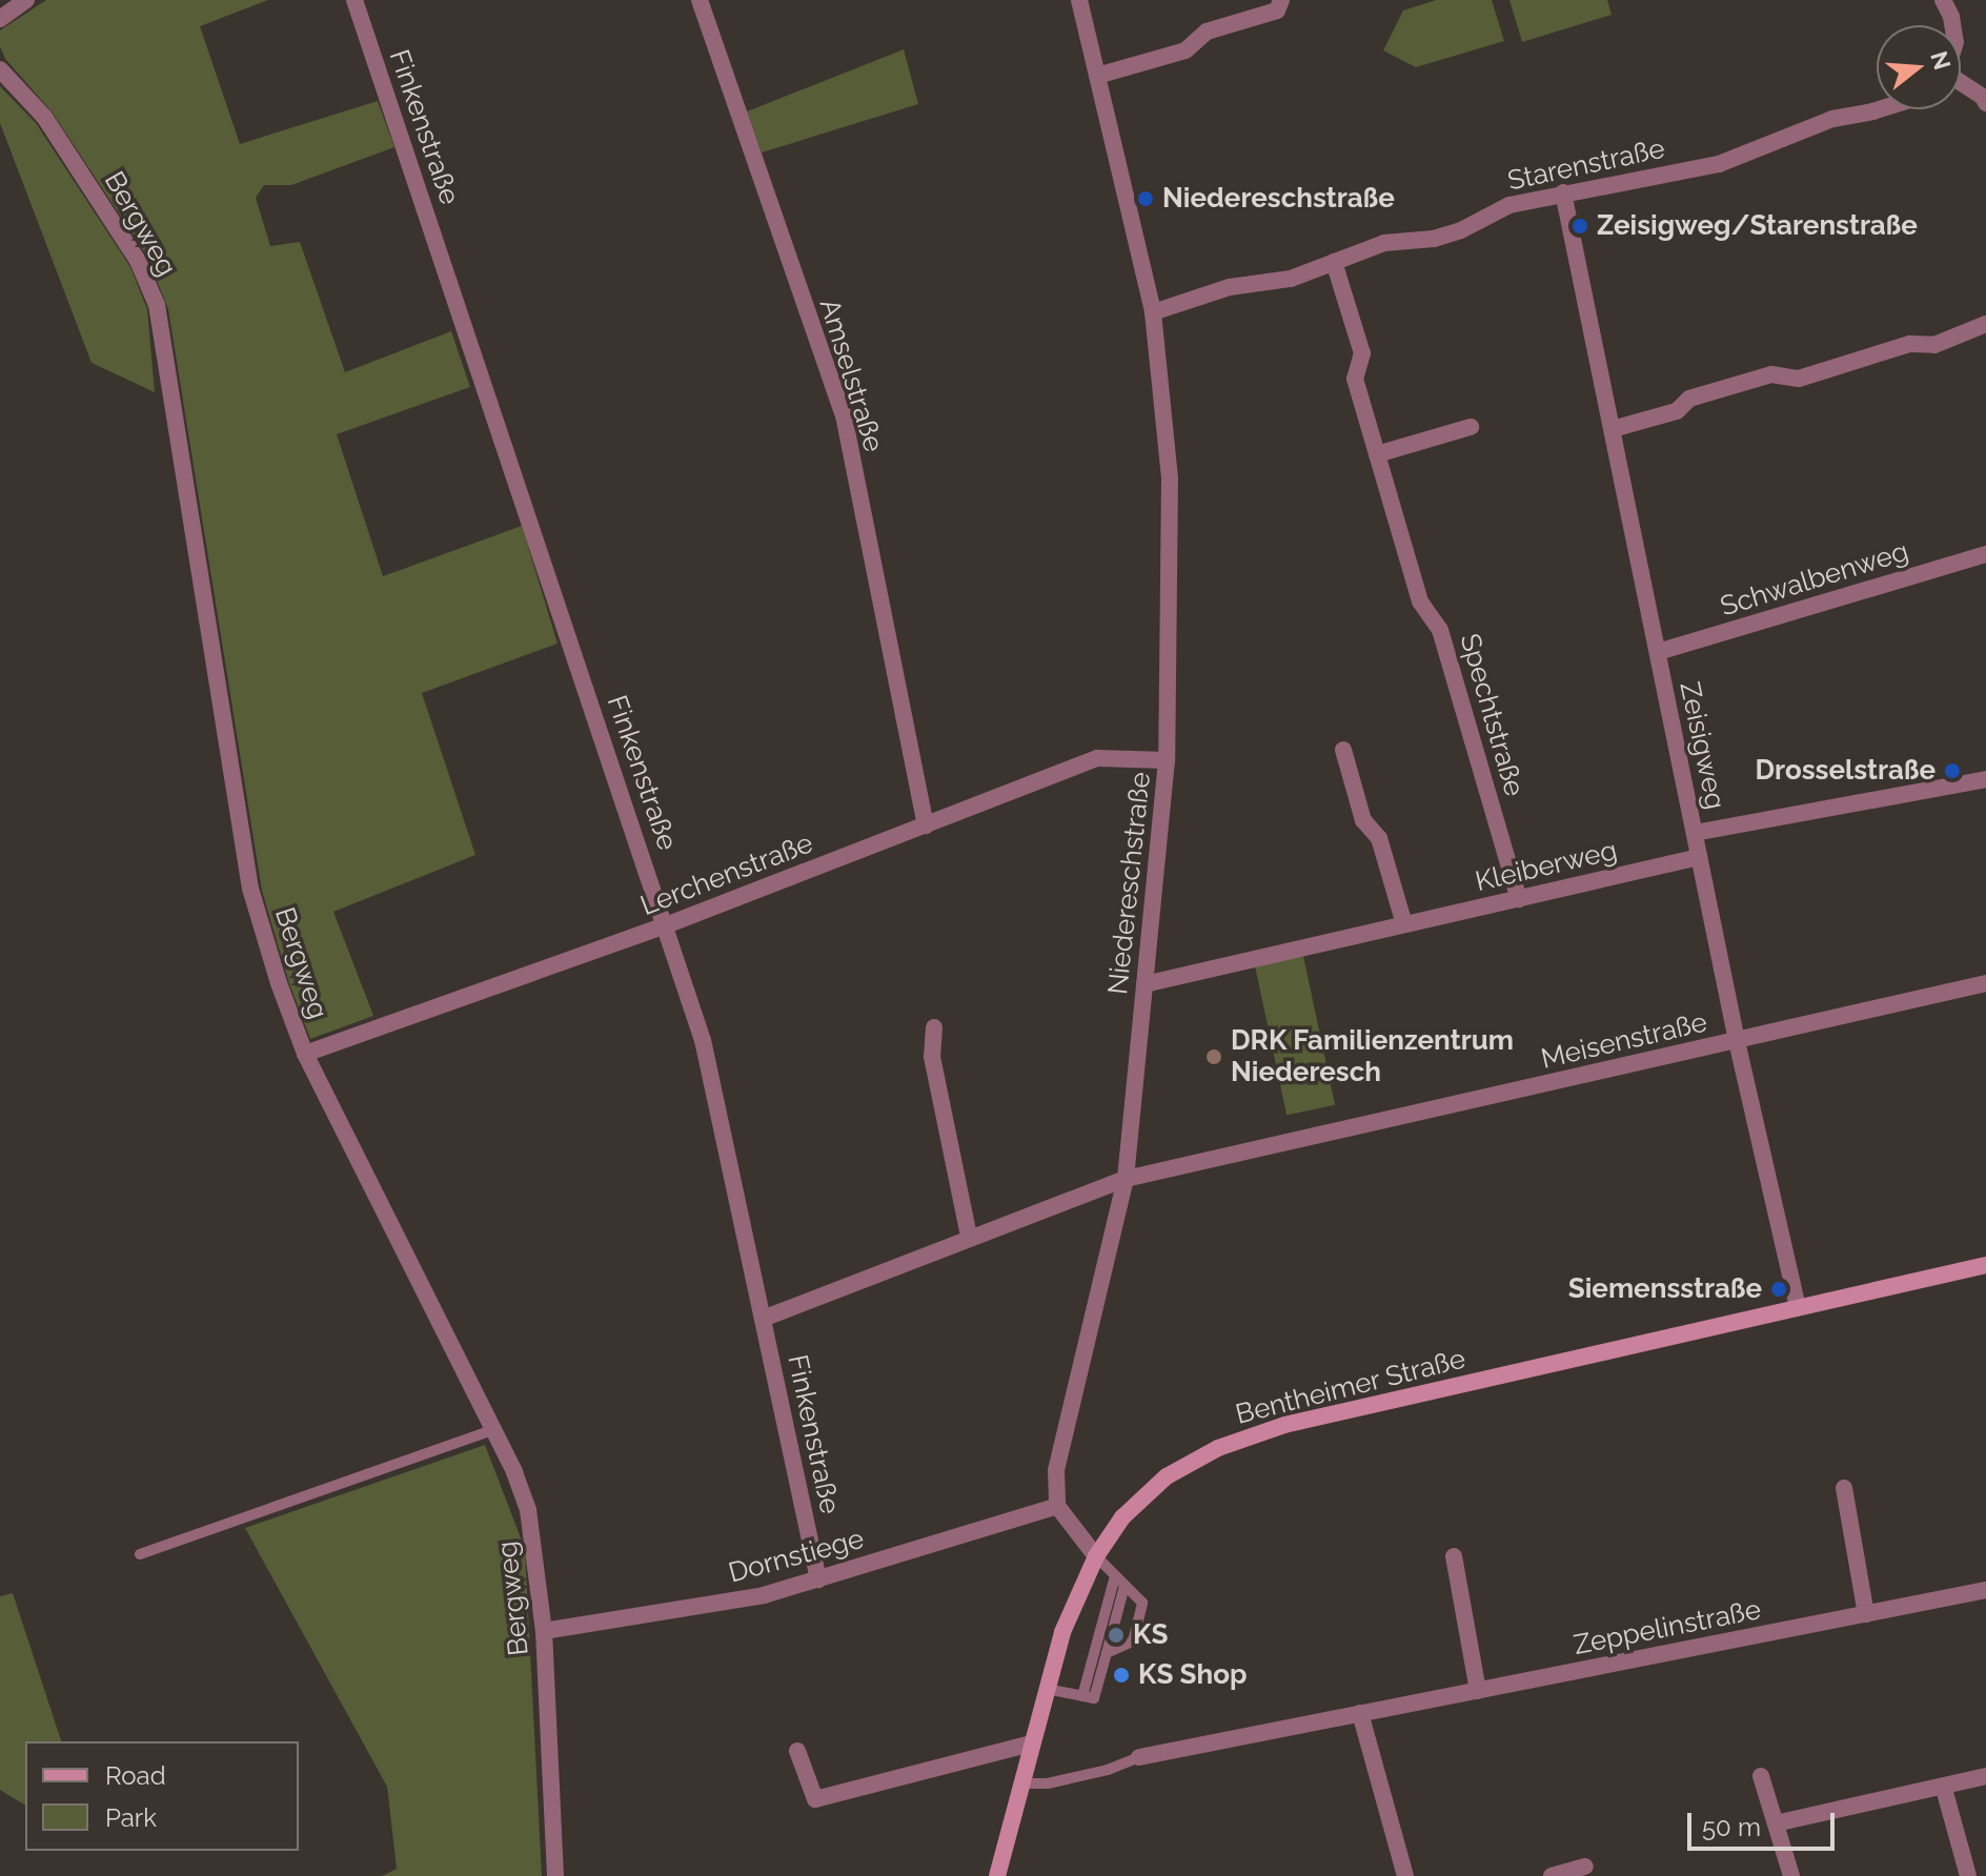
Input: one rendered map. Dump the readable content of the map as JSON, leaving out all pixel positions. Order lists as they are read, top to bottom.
{
  "streets": {
    "main road": ["Bentheimer Straße"],
    "street": [
      "Finkenstraße",
      "Starenstraße",
      "Bergweg",
      "Amselstraße",
      "Schwalbenweg",
      "Spechtstraße",
      "Zeisigweg",
      "Kleiberweg",
      "Lerchenstraße",
      "Niedereschstraße",
      "Meisenstraße",
      "Dornstiege",
      "Zeppelinstraße"
    ]
  },
  "crossings": [
    ["Finkenstraße", "Lerchenstraße"],
    ["Finkenstraße", "Meisenstraße"],
    ["Finkenstraße", "Dornstiege"],
    ["Starenstraße", "Spechtstraße"],
    ["Starenstraße", "Zeisigweg"],
    ["Starenstraße", "Niedereschstraße"],
    ["Bergweg", "Lerchenstraße"],
    ["Bergweg", "Dornstiege"],
    ["Amselstraße", "Lerchenstraße"],
    ["Schwalbenweg", "Zeisigweg"],
    ["Spechtstraße", "Kleiberweg"],
    ["Zeisigweg", "Kleiberweg"],
    ["Zeisigweg", "Meisenstraße"],
    ["Zeisigweg", "Bentheimer Straße"],
    ["Kleiberweg", "Niedereschstraße"],
    ["Lerchenstraße", "Niedereschstraße"],
    ["Niedereschstraße", "Meisenstraße"],
    ["Niedereschstraße", "Dornstiege"]
  ],
  "places": [
    "Niedereschstraße",
    "Zeisigweg/Starenstraße",
    "Drosselstraße",
    "DRK Familienzentrum Niederesch",
    "Siemensstraße",
    "KS",
    "KS Shop"
  ],
  "legend": ["Road", "Park"],
  "scale_bar": "50 m",
  "north": "right"
}
